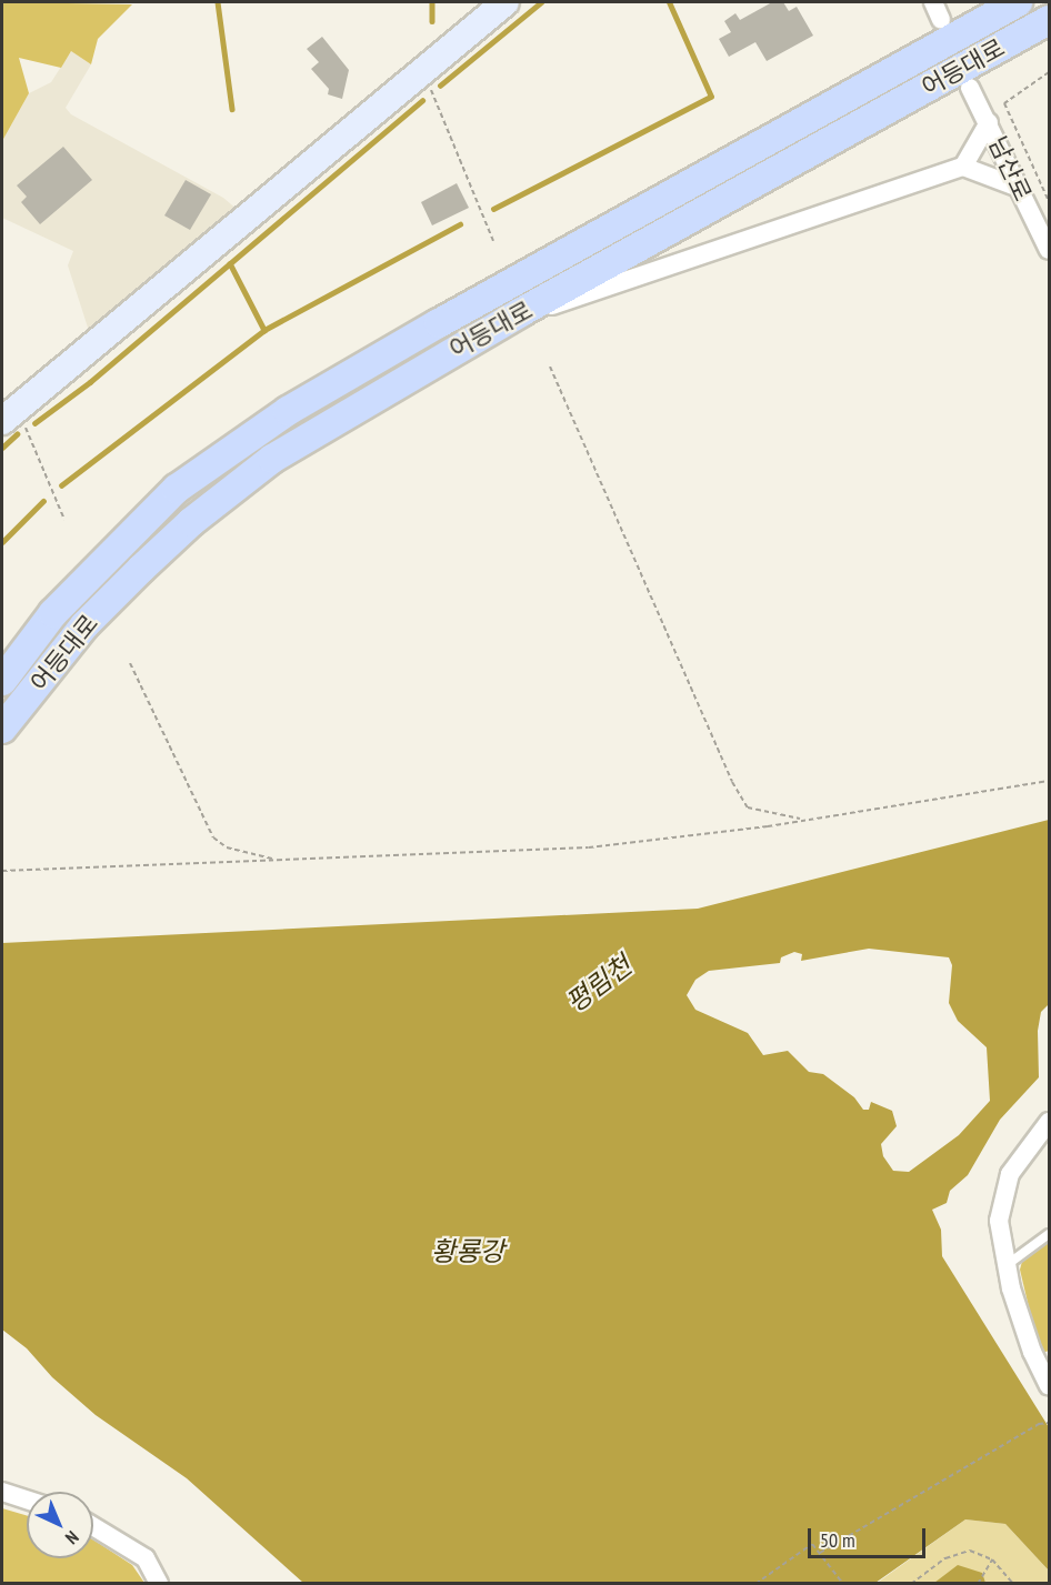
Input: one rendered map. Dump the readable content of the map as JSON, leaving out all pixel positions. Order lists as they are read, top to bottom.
{
  "streets": {
    "main road": ["어등대로"],
    "street": ["남산로"]
  },
  "water": ["평림천", "황룡강"],
  "scale_bar": "50 m",
  "north": "bottom right"
}
